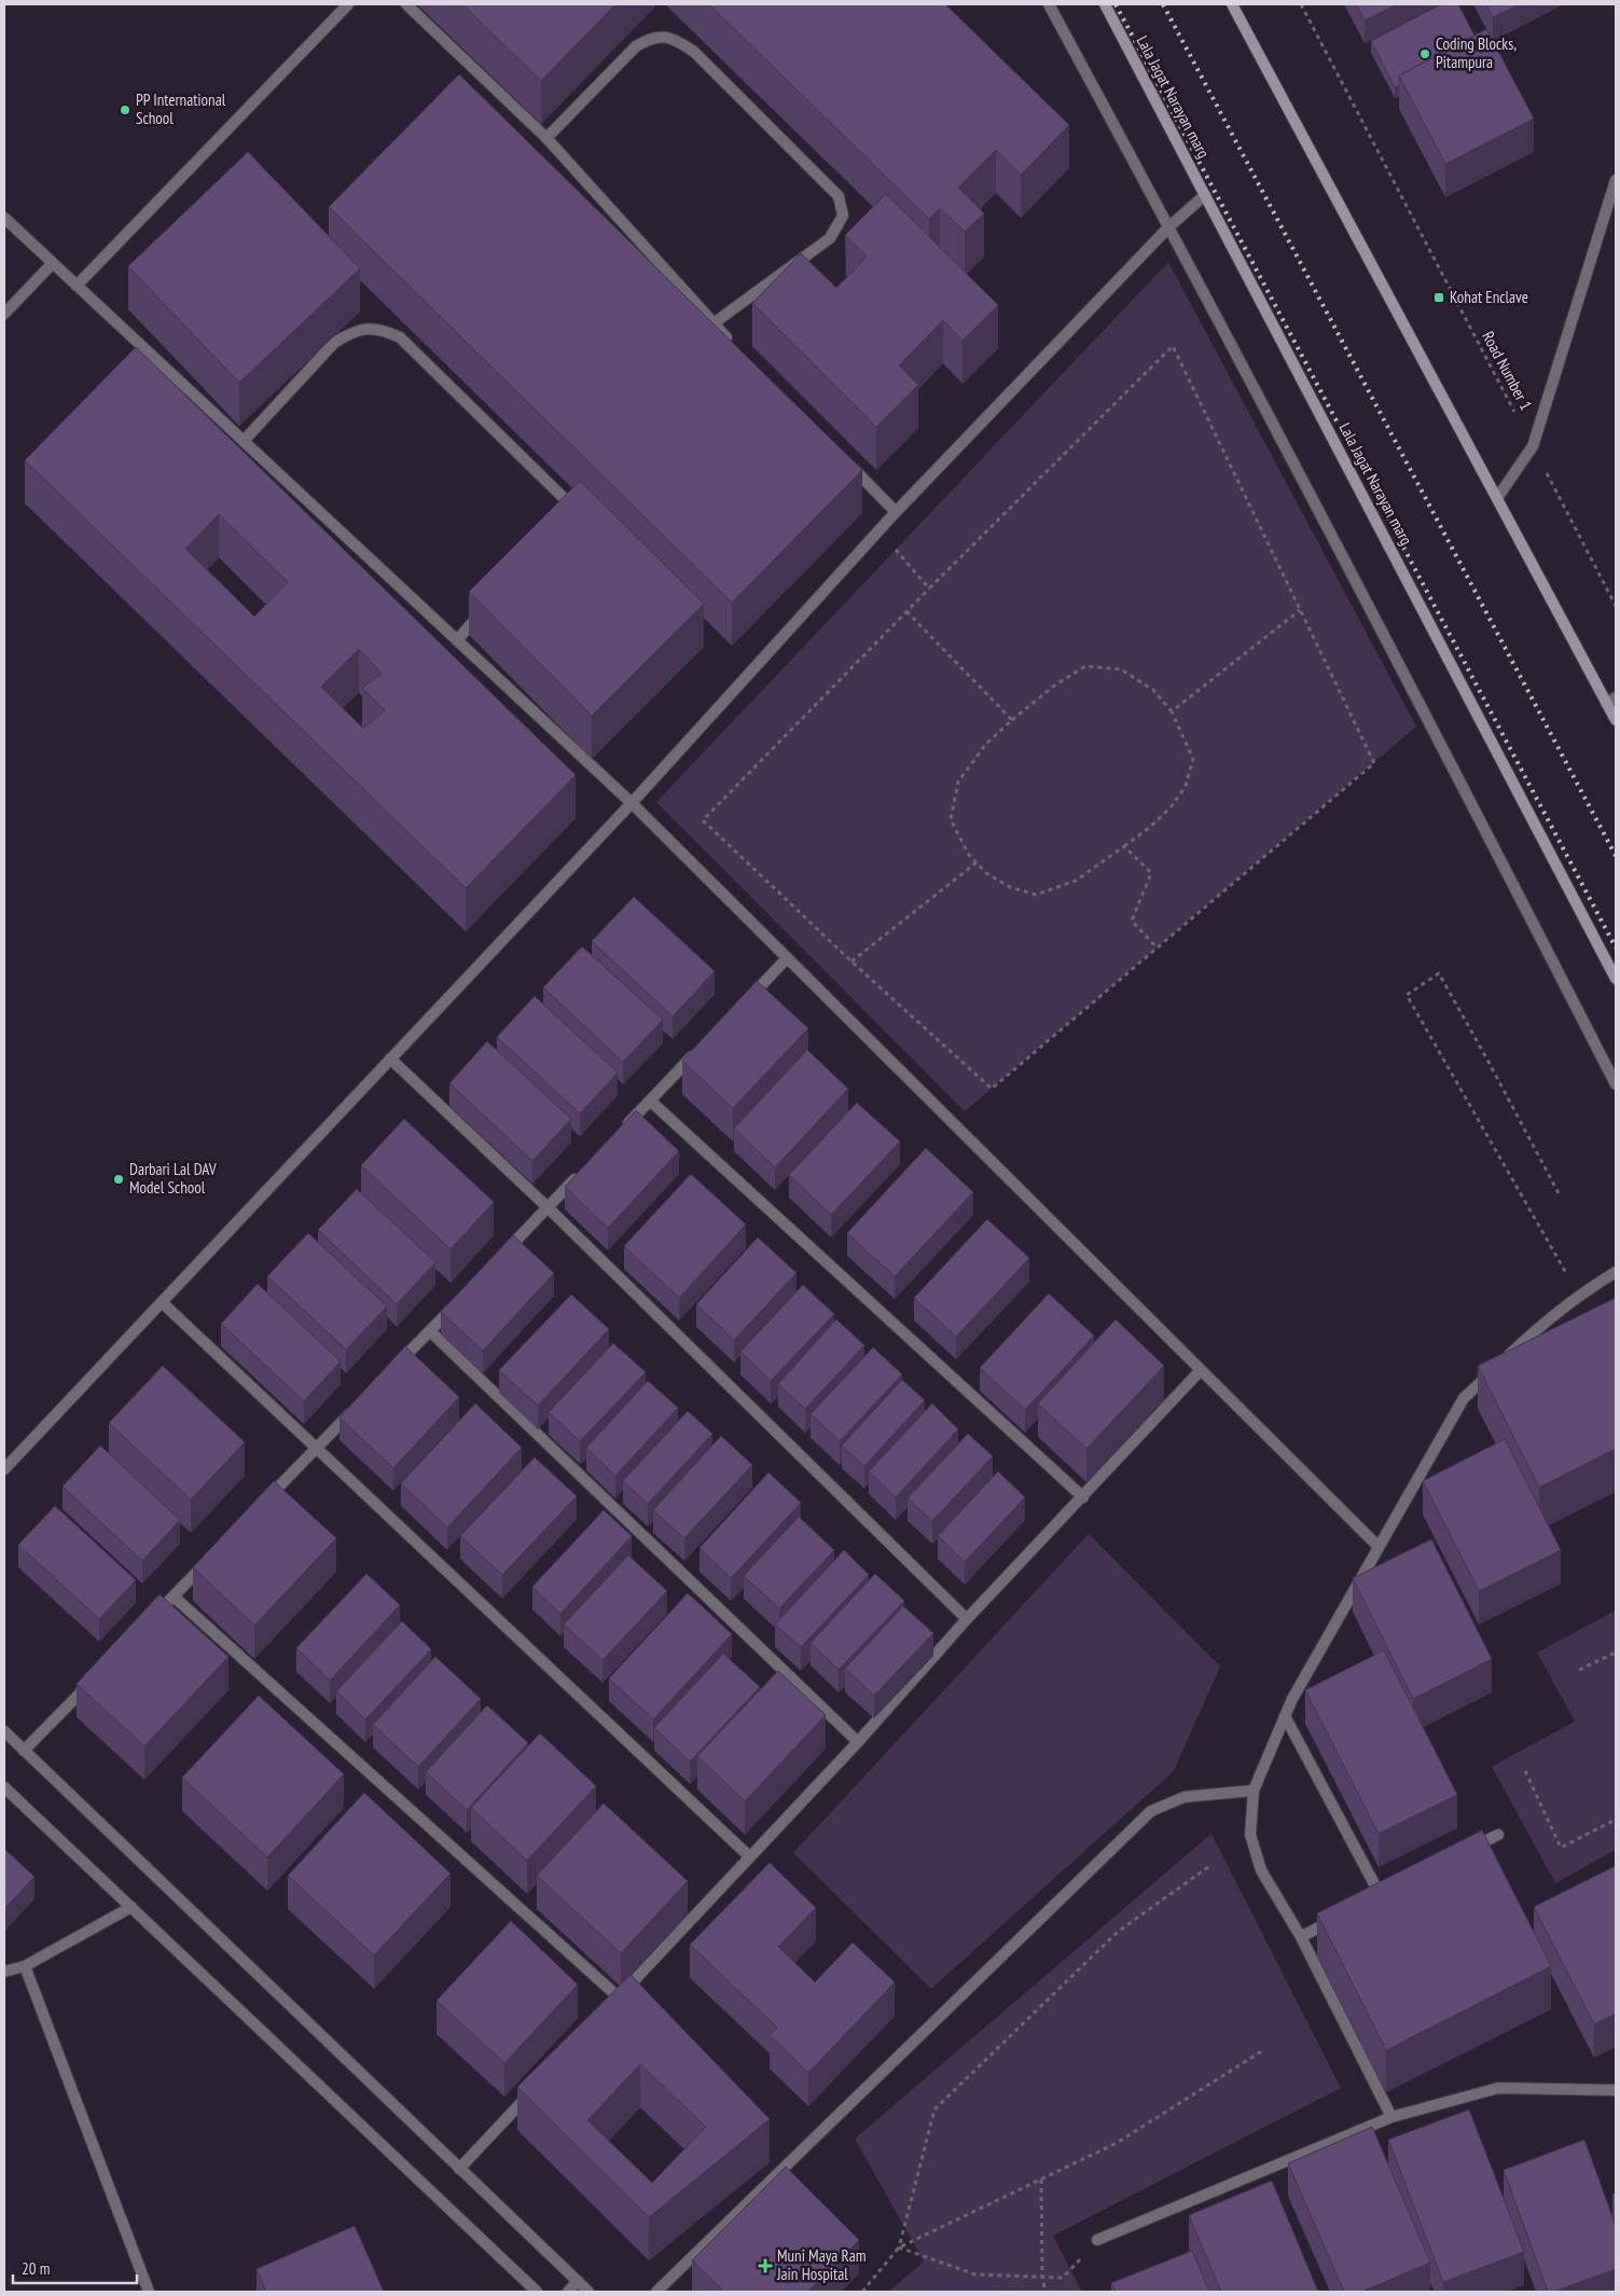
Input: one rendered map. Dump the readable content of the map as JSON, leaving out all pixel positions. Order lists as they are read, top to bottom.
{
  "streets": {
    "main road": ["Lala Jagat Narayan marg"],
    "path": ["Road Number 1"]
  },
  "places": {
    "other": ["Coding Blocks, Pitampura", "PP International School", "Darbari Lal DAV Model School"],
    "transit": ["Kohat Enclave"],
    "health": ["Muni Maya Ram Jain Hospital"]
  },
  "scale_bar": "20 m"
}
